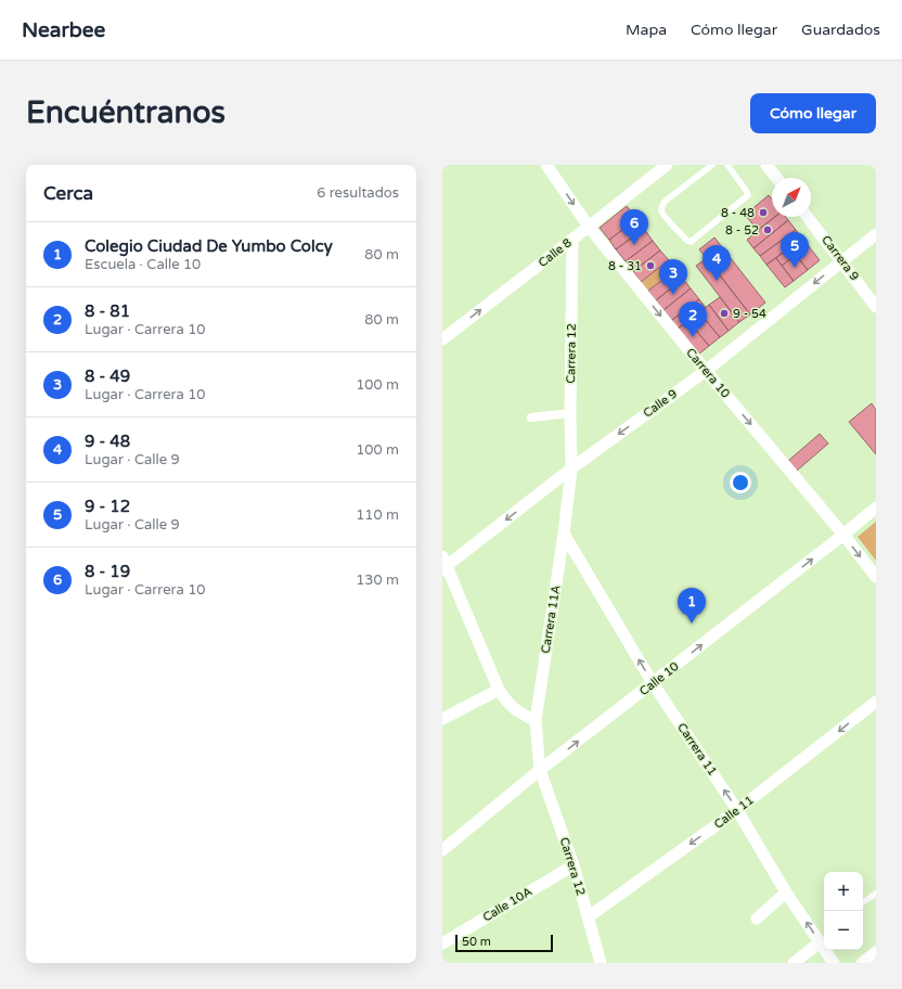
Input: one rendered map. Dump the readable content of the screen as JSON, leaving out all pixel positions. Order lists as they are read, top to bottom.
{
  "streets": {
    "street": [
      "Calle 8",
      "Carrera 9",
      "Carrera 12",
      "Carrera 10",
      "Calle 9",
      "Carrera 11A",
      "Calle 10",
      "Carrera 11",
      "Calle 11",
      "Calle 10A"
    ]
  },
  "crossings": [
    ["Calle 8", "Carrera 12"],
    ["Calle 8", "Carrera 10"],
    ["Carrera 9", "Calle 9"],
    ["Carrera 12", "Calle 9"],
    ["Carrera 12", "Carrera 11A"],
    ["Carrera 12", "Calle 10"],
    ["Carrera 12", "Calle 11"],
    ["Carrera 12", "Calle 10A"],
    ["Carrera 10", "Calle 9"],
    ["Carrera 10", "Calle 10"],
    ["Calle 9", "Carrera 11A"],
    ["Carrera 11A", "Calle 10"],
    ["Carrera 11A", "Carrera 11"],
    ["Calle 10", "Carrera 11"],
    ["Carrera 11", "Calle 11"]
  ],
  "one_way": [
    "Calle 8",
    "Carrera 10",
    "Calle 9",
    "Calle 10",
    "Carrera 11",
    "Calle 11"
  ],
  "places": [
    "8 - 48",
    "8 - 52",
    "8 - 31",
    "9 - 54"
  ],
  "scale_bar": "50 m",
  "north": "top right",
  "page": {
    "header": "Nearbee",
    "nav": ["Mapa", "Cómo llegar", "Guardados"],
    "buttons": "Cómo llegar",
    "title": "Encuéntranos",
    "heading": ["Cerca", "6 resultados"],
    "pins": [
      "6",
      "5",
      "4",
      "3",
      "2",
      "1"
    ],
    "list": [
      {
        "mark": "1",
        "name": "Colegio Ciudad De Yumbo Colcy",
        "note": "Escuela · Calle 10",
        "value": "80 m"
      },
      {
        "mark": "2",
        "name": "8 - 81",
        "note": "Lugar · Carrera 10",
        "value": "80 m"
      },
      {
        "mark": "3",
        "name": "8 - 49",
        "note": "Lugar · Carrera 10",
        "value": "100 m"
      },
      {
        "mark": "4",
        "name": "9 - 48",
        "note": "Lugar · Calle 9",
        "value": "100 m"
      },
      {
        "mark": "5",
        "name": "9 - 12",
        "note": "Lugar · Calle 9",
        "value": "110 m"
      },
      {
        "mark": "6",
        "name": "8 - 19",
        "note": "Lugar · Carrera 10",
        "value": "130 m"
      }
    ],
    "map_buttons": ["+", "−"],
    "scale": "50 m"
  }
}
